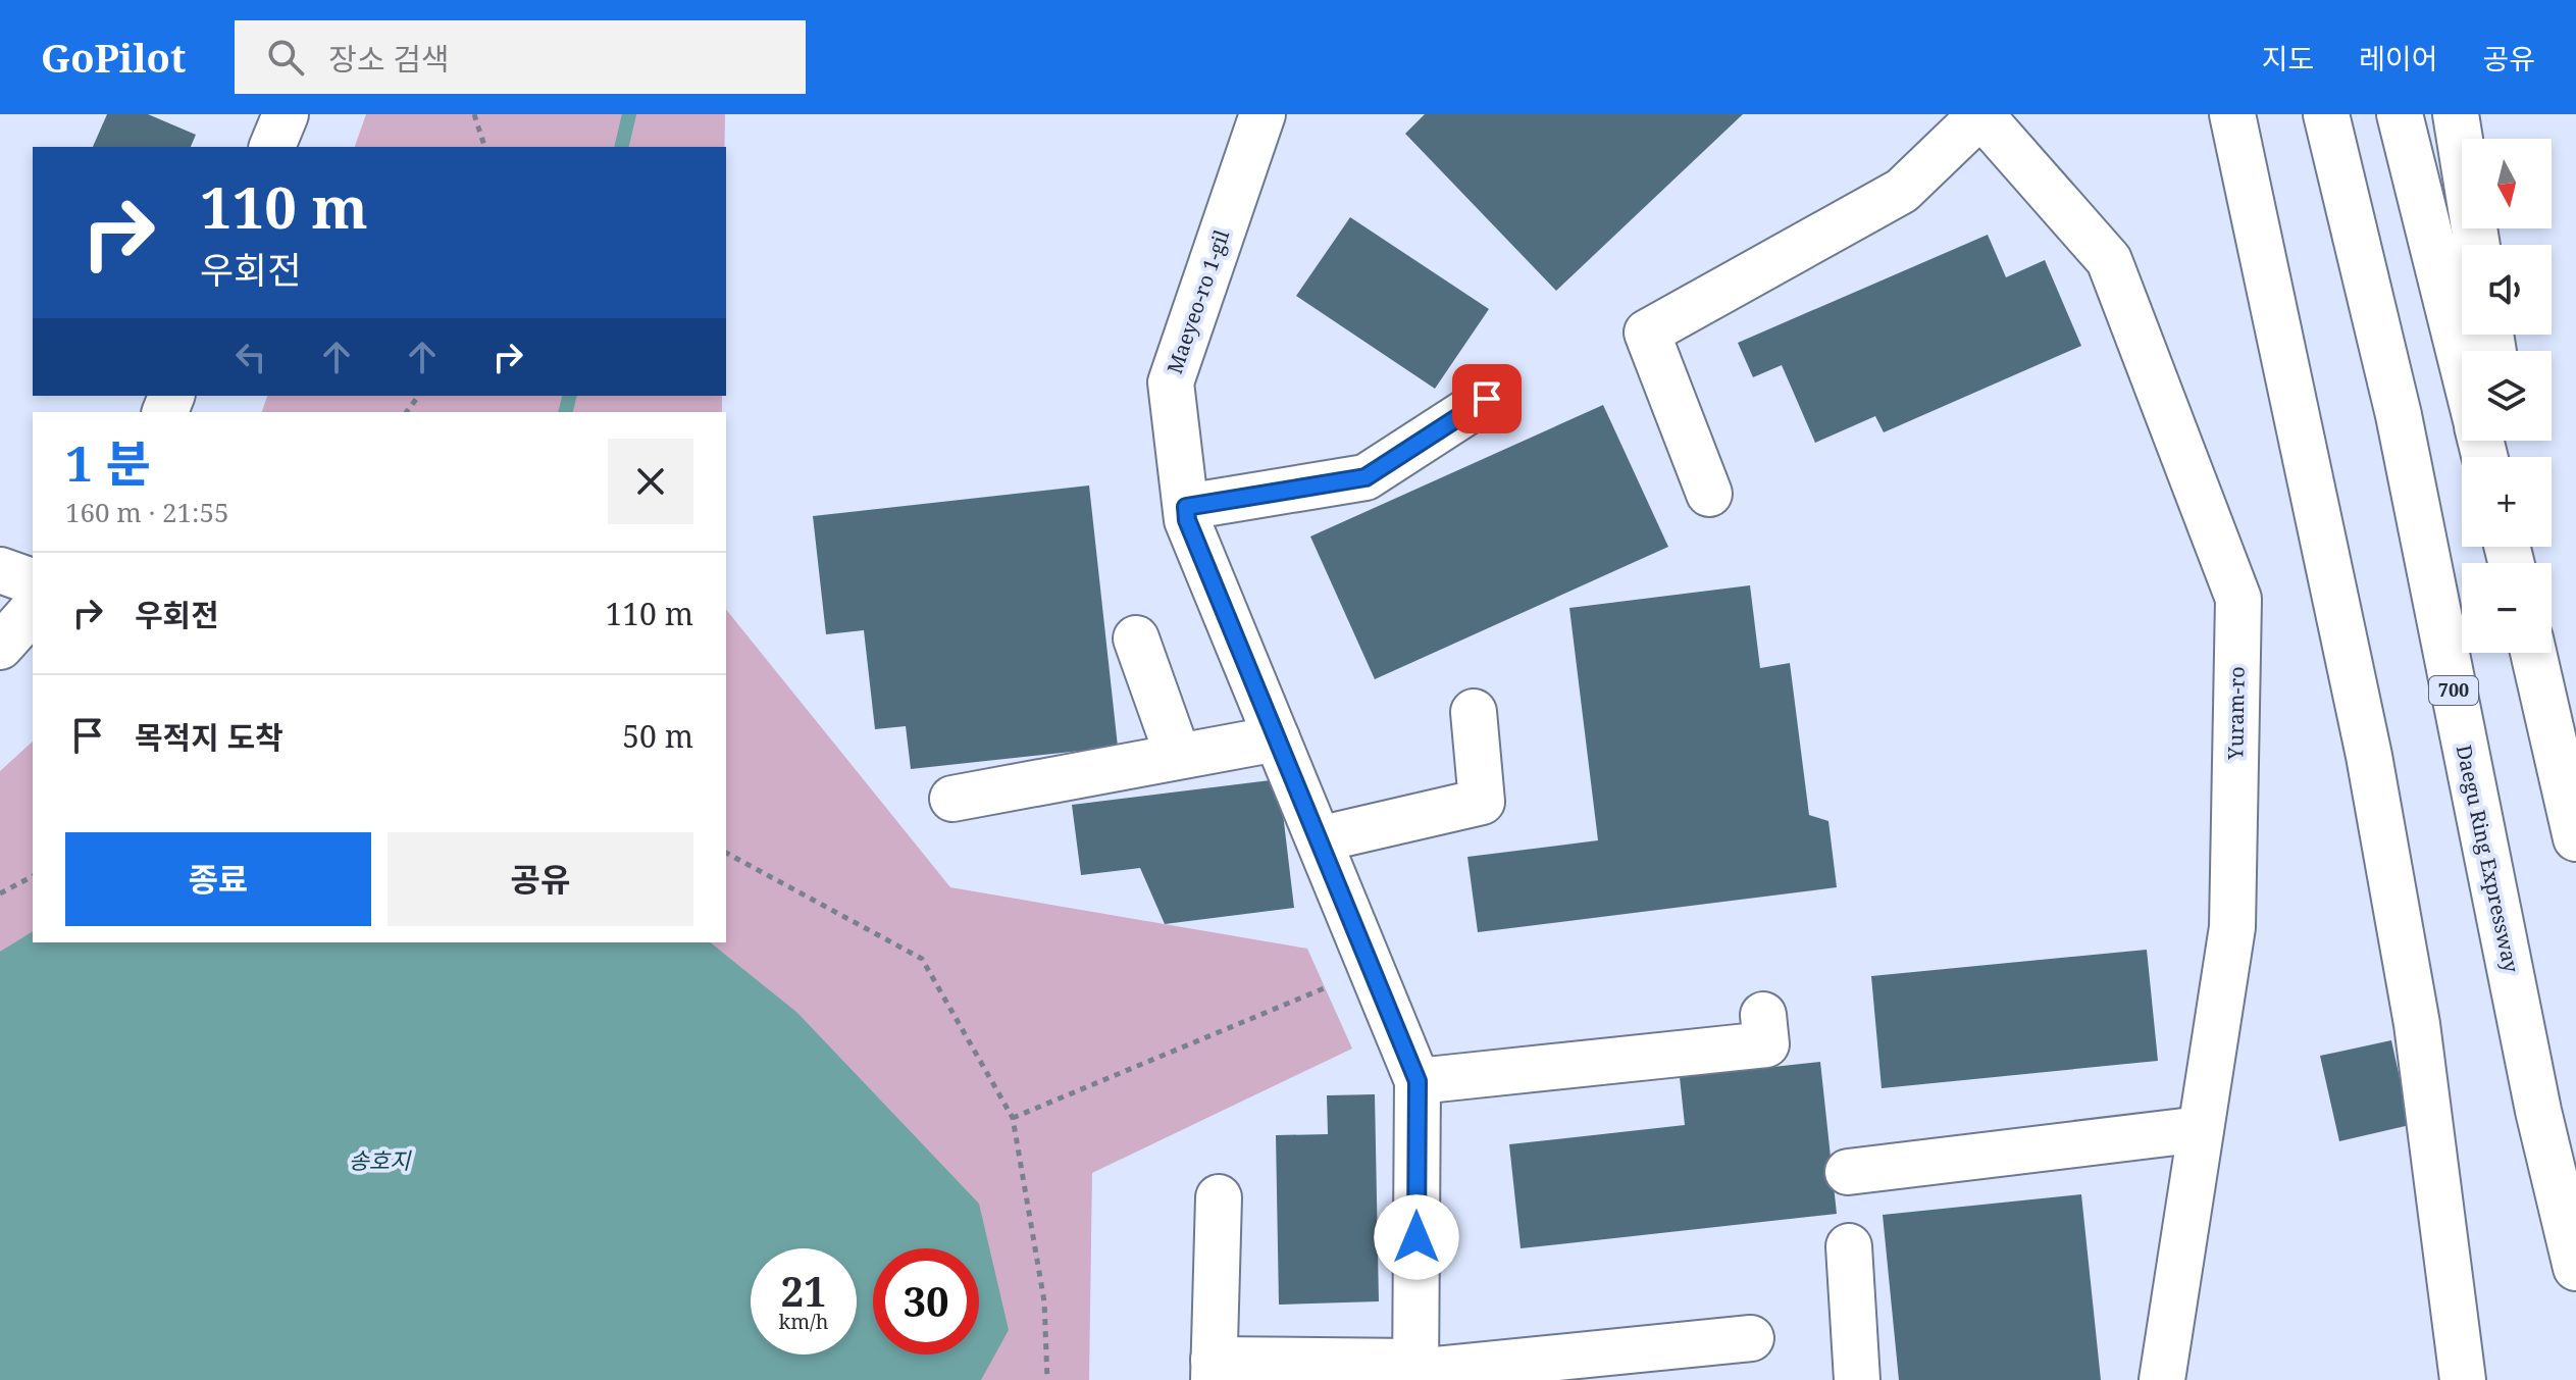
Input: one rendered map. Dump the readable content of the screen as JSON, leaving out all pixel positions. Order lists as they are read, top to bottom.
{
  "streets": {
    "main road": [
      "Maeyeo-ro 1-gil",
      "700",
      "Yuram-ro",
      "Daegu Ring Expressway"
    ]
  },
  "water": ["송호지"],
  "north": "bottom",
  "page": {
    "header": "GoPilot",
    "search": "장소 검색",
    "nav": ["지도", "레이어", "공유"],
    "map_buttons": ["+", "−"],
    "turn": ["110 m", "우회전"],
    "heading": ["1 분", "160 m · 21:55"],
    "list": [
      {
        "name": "우회전",
        "value": "110 m"
      },
      {
        "name": "목적지 도착",
        "value": "50 m"
      }
    ],
    "buttons": ["종료", "공유"],
    "speed": "21 km/h",
    "limit": "30"
  }
}
